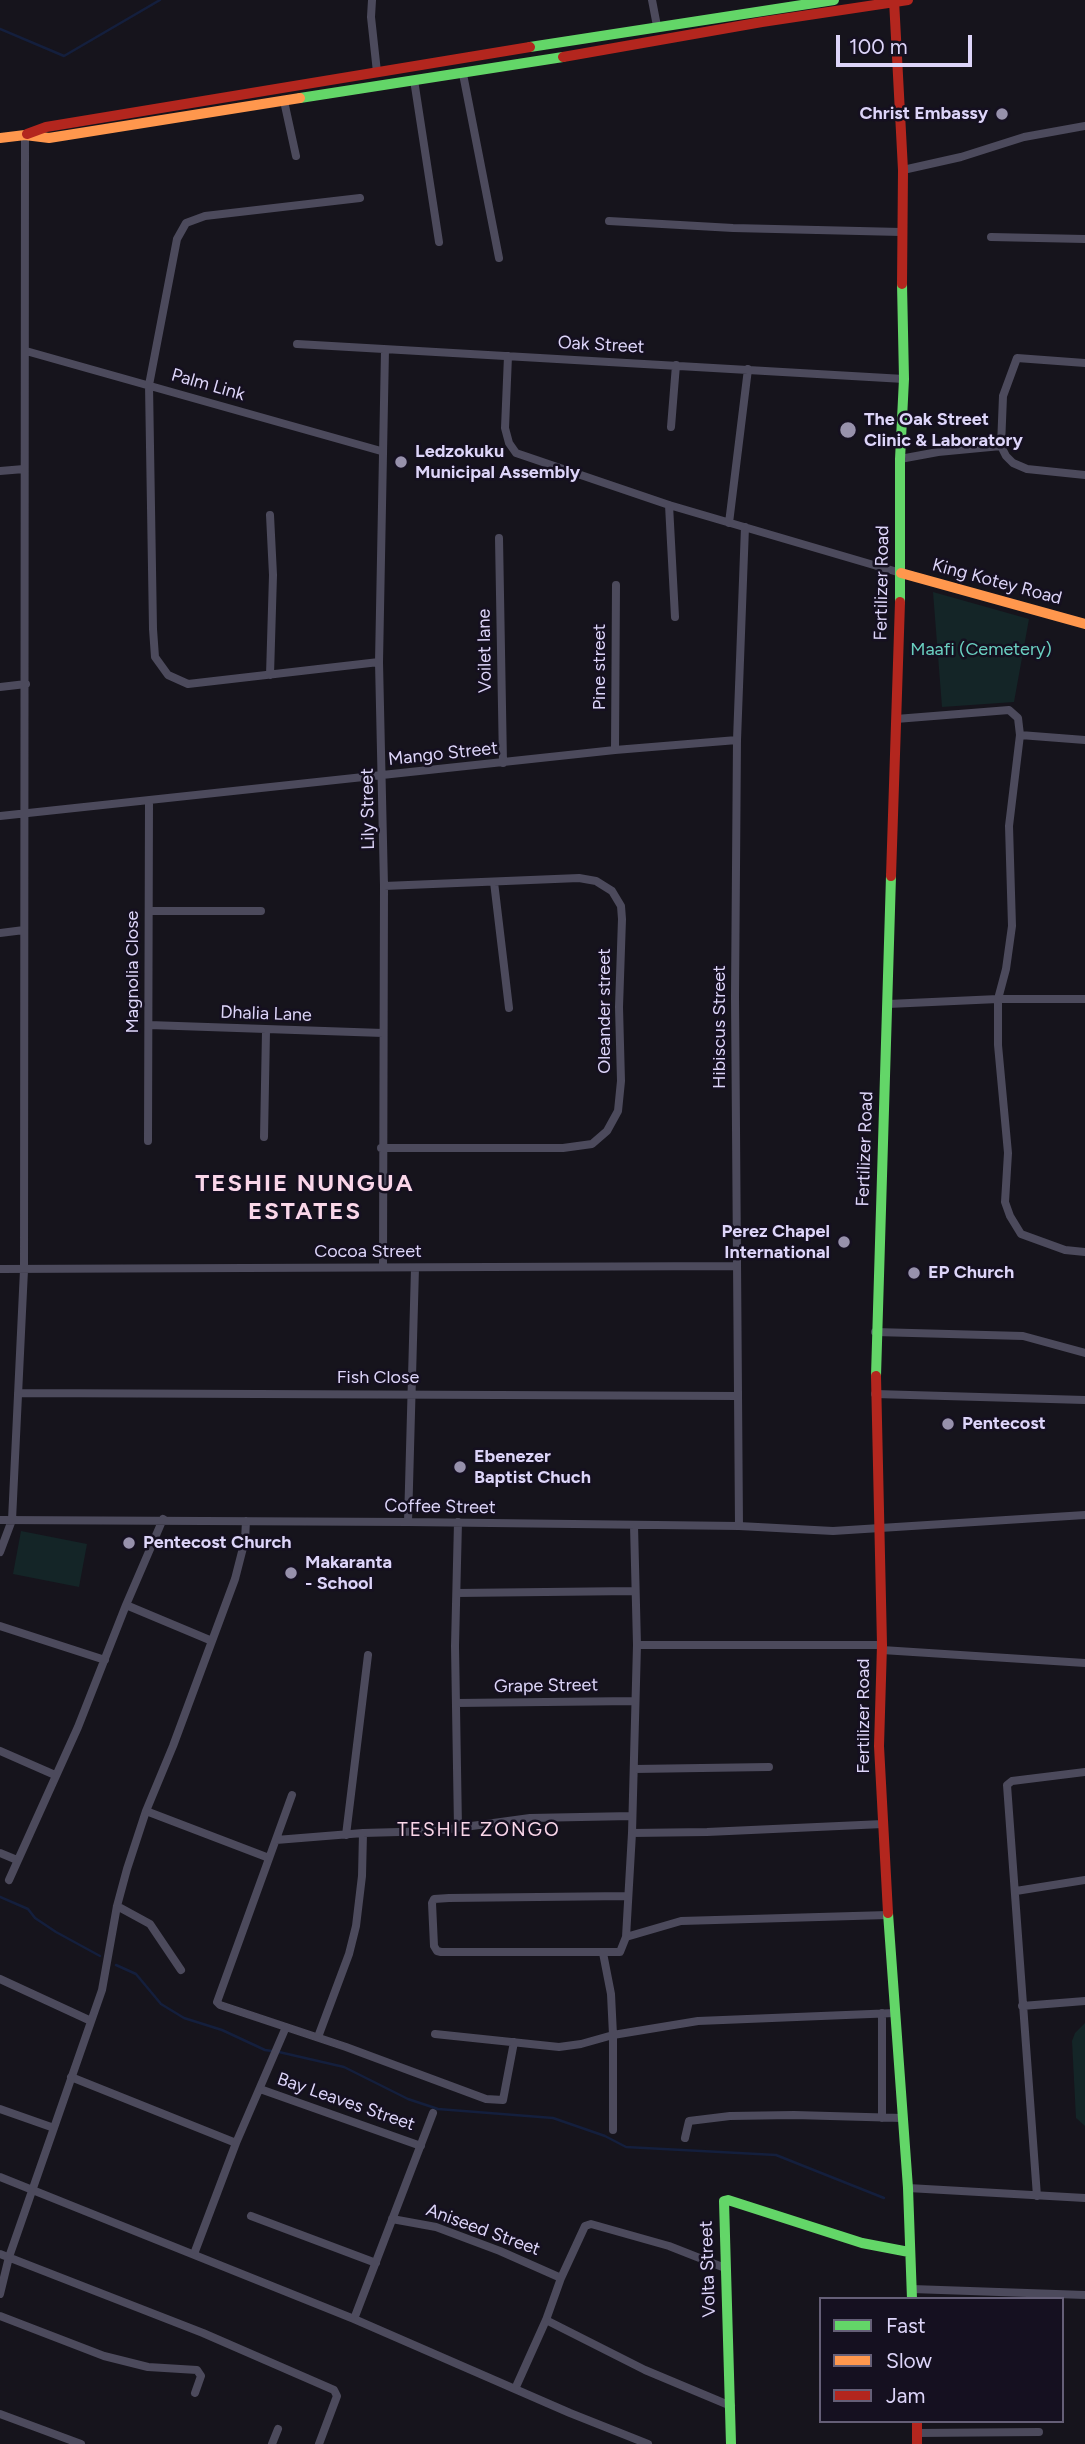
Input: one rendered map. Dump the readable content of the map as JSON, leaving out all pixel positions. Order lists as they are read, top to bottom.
{
  "streets": {
    "street": [
      "Oak Street",
      "Palm Link",
      "King Kotey Road",
      "Fertilizer Road",
      "Voilet lane",
      "Pine street",
      "Mango Street",
      "Lily Street",
      "Magnolia Close",
      "Oleander street",
      "Dhalia Lane",
      "Hibiscus Street",
      "Cocoa Street",
      "Fish Close",
      "Coffee Street",
      "Grape Street",
      "Bay Leaves Street",
      "Aniseed Street",
      "Volta Street"
    ]
  },
  "crossings": [
    ["Oak Street", "Fertilizer Road"],
    ["Oak Street", "Lily Street"],
    ["Palm Link", "Lily Street"],
    ["King Kotey Road", "Fertilizer Road"],
    ["Fertilizer Road", "Coffee Street"],
    ["Fertilizer Road", "Volta Street"],
    ["Voilet lane", "Mango Street"],
    ["Pine street", "Mango Street"],
    ["Mango Street", "Lily Street"],
    ["Mango Street", "Magnolia Close"],
    ["Mango Street", "Hibiscus Street"],
    ["Lily Street", "Oleander street"],
    ["Lily Street", "Dhalia Lane"],
    ["Lily Street", "Cocoa Street"],
    ["Magnolia Close", "Dhalia Lane"],
    ["Hibiscus Street", "Cocoa Street"],
    ["Hibiscus Street", "Fish Close"],
    ["Hibiscus Street", "Coffee Street"]
  ],
  "districts": ["TESHIE NUNGUA ESTATES", "TESHIE ZONGO"],
  "parks": ["Maafi (Cemetery)"],
  "places": [
    "Christ Embassy",
    "The Oak Street Clinic & Laboratory",
    "Ledzokuku Municipal Assembly",
    "Perez Chapel International",
    "EP Church",
    "Pentecost",
    "Ebenezer Baptist Chuch",
    "Pentecost Church",
    "Makaranta - School"
  ],
  "legend": ["Fast", "Slow", "Jam"],
  "scale_bar": "100 m"
}
